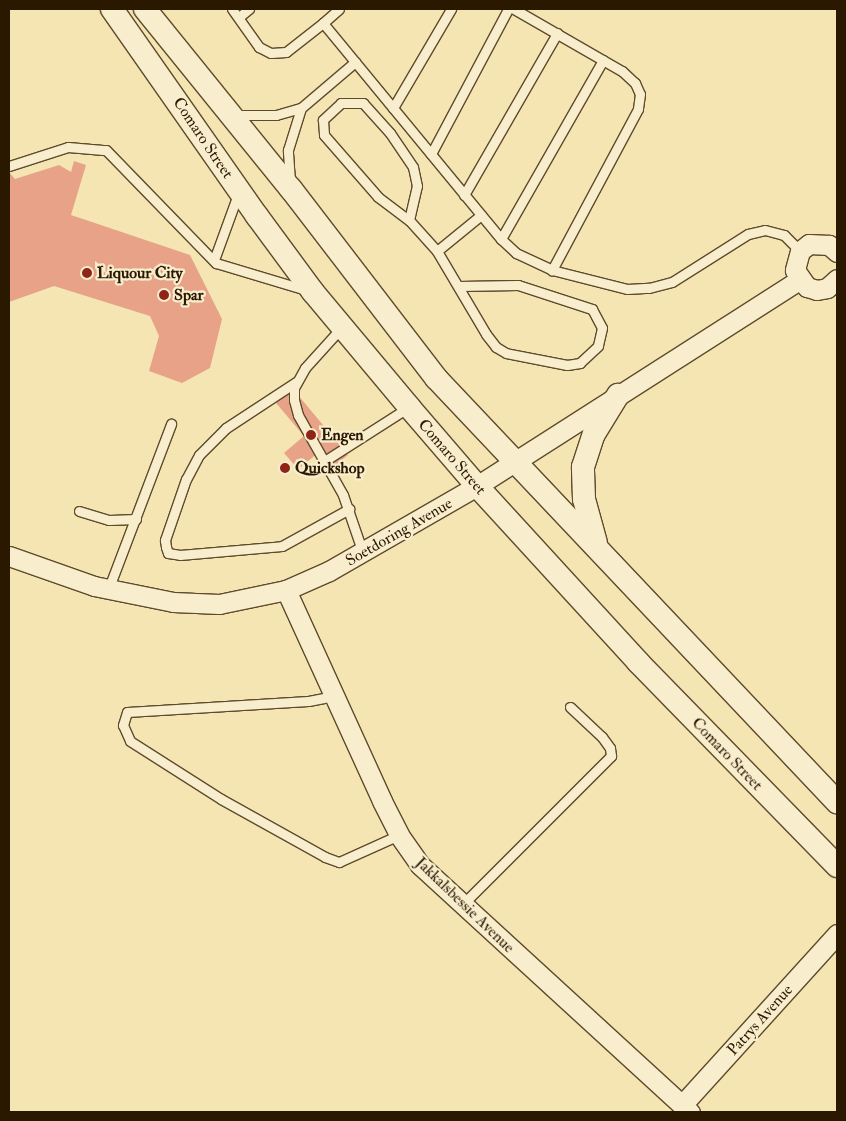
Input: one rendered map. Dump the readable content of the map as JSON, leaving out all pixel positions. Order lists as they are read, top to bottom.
{
  "streets": {
    "street": [
      "Comaro Street",
      "Soetdoring Avenue",
      "Jakkalsbessie Avenue",
      "Patrys Avenue"
    ]
  },
  "crossings": [
    ["Comaro Street", "Soetdoring Avenue"],
    ["Soetdoring Avenue", "Jakkalsbessie Avenue"],
    ["Jakkalsbessie Avenue", "Patrys Avenue"]
  ],
  "places": [
    "Liquour City",
    "Spar",
    "Engen",
    "Quickshop"
  ]
}
